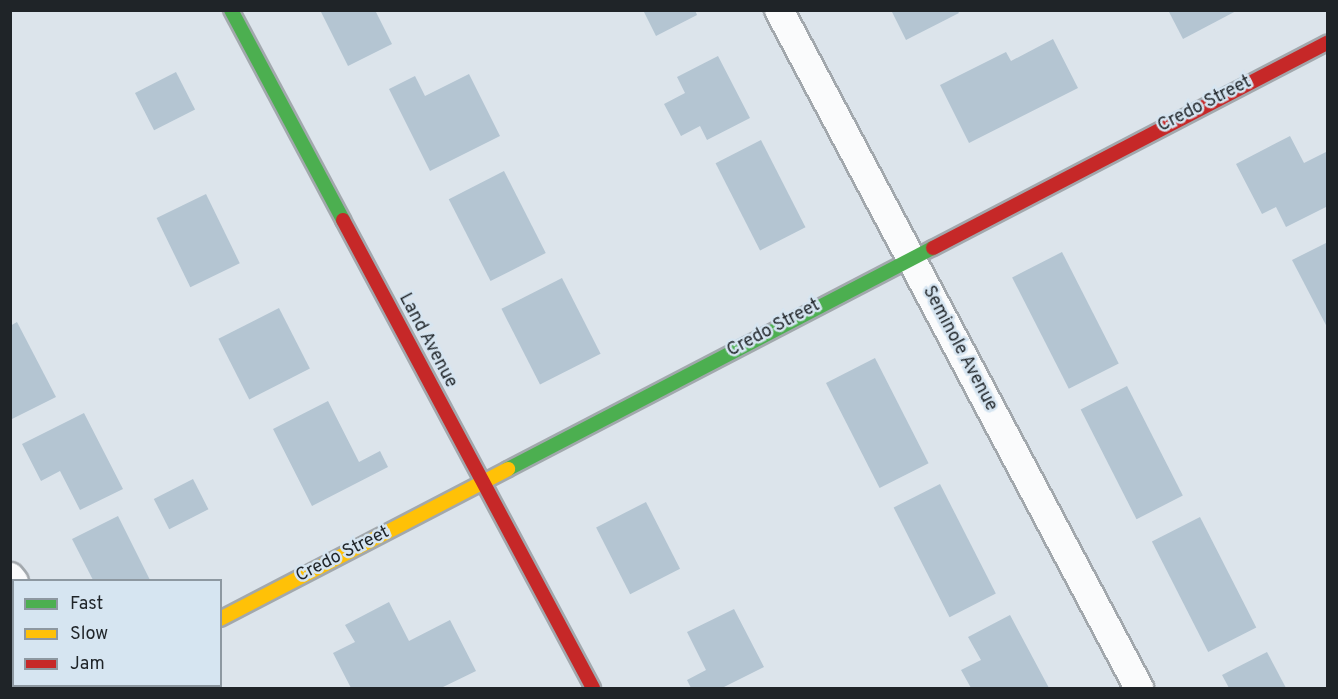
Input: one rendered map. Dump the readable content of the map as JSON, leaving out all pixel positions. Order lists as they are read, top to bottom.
{
  "streets": {
    "street": ["Credo Street", "Land Avenue", "Seminole Avenue"]
  },
  "crossings": [
    ["Credo Street", "Land Avenue"],
    ["Credo Street", "Seminole Avenue"]
  ],
  "legend": ["Fast", "Slow", "Jam"]
}
